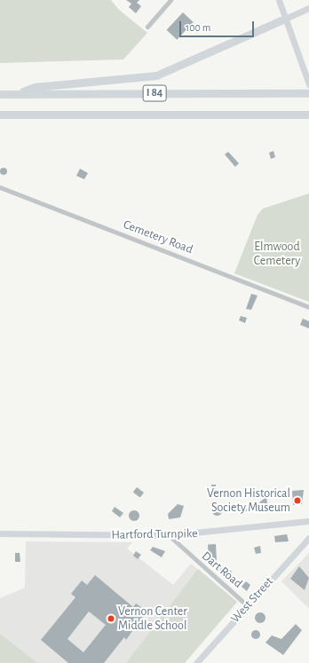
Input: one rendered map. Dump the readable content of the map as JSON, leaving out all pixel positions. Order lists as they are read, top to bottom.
{
  "streets": {
    "highway": ["I 84"],
    "main road": ["Hartford Turnpike", "West Street"],
    "street": ["Cemetery Road", "Dart Road"]
  },
  "crossings": [
    ["Hartford Turnpike", "Dart Road"],
    ["Dart Road", "West Street"]
  ],
  "parks": ["Elmwood Cemetery"],
  "places": ["Vernon Historical Society Museum", "Vernon Center Middle School"],
  "scale_bar": "100 m"
}
